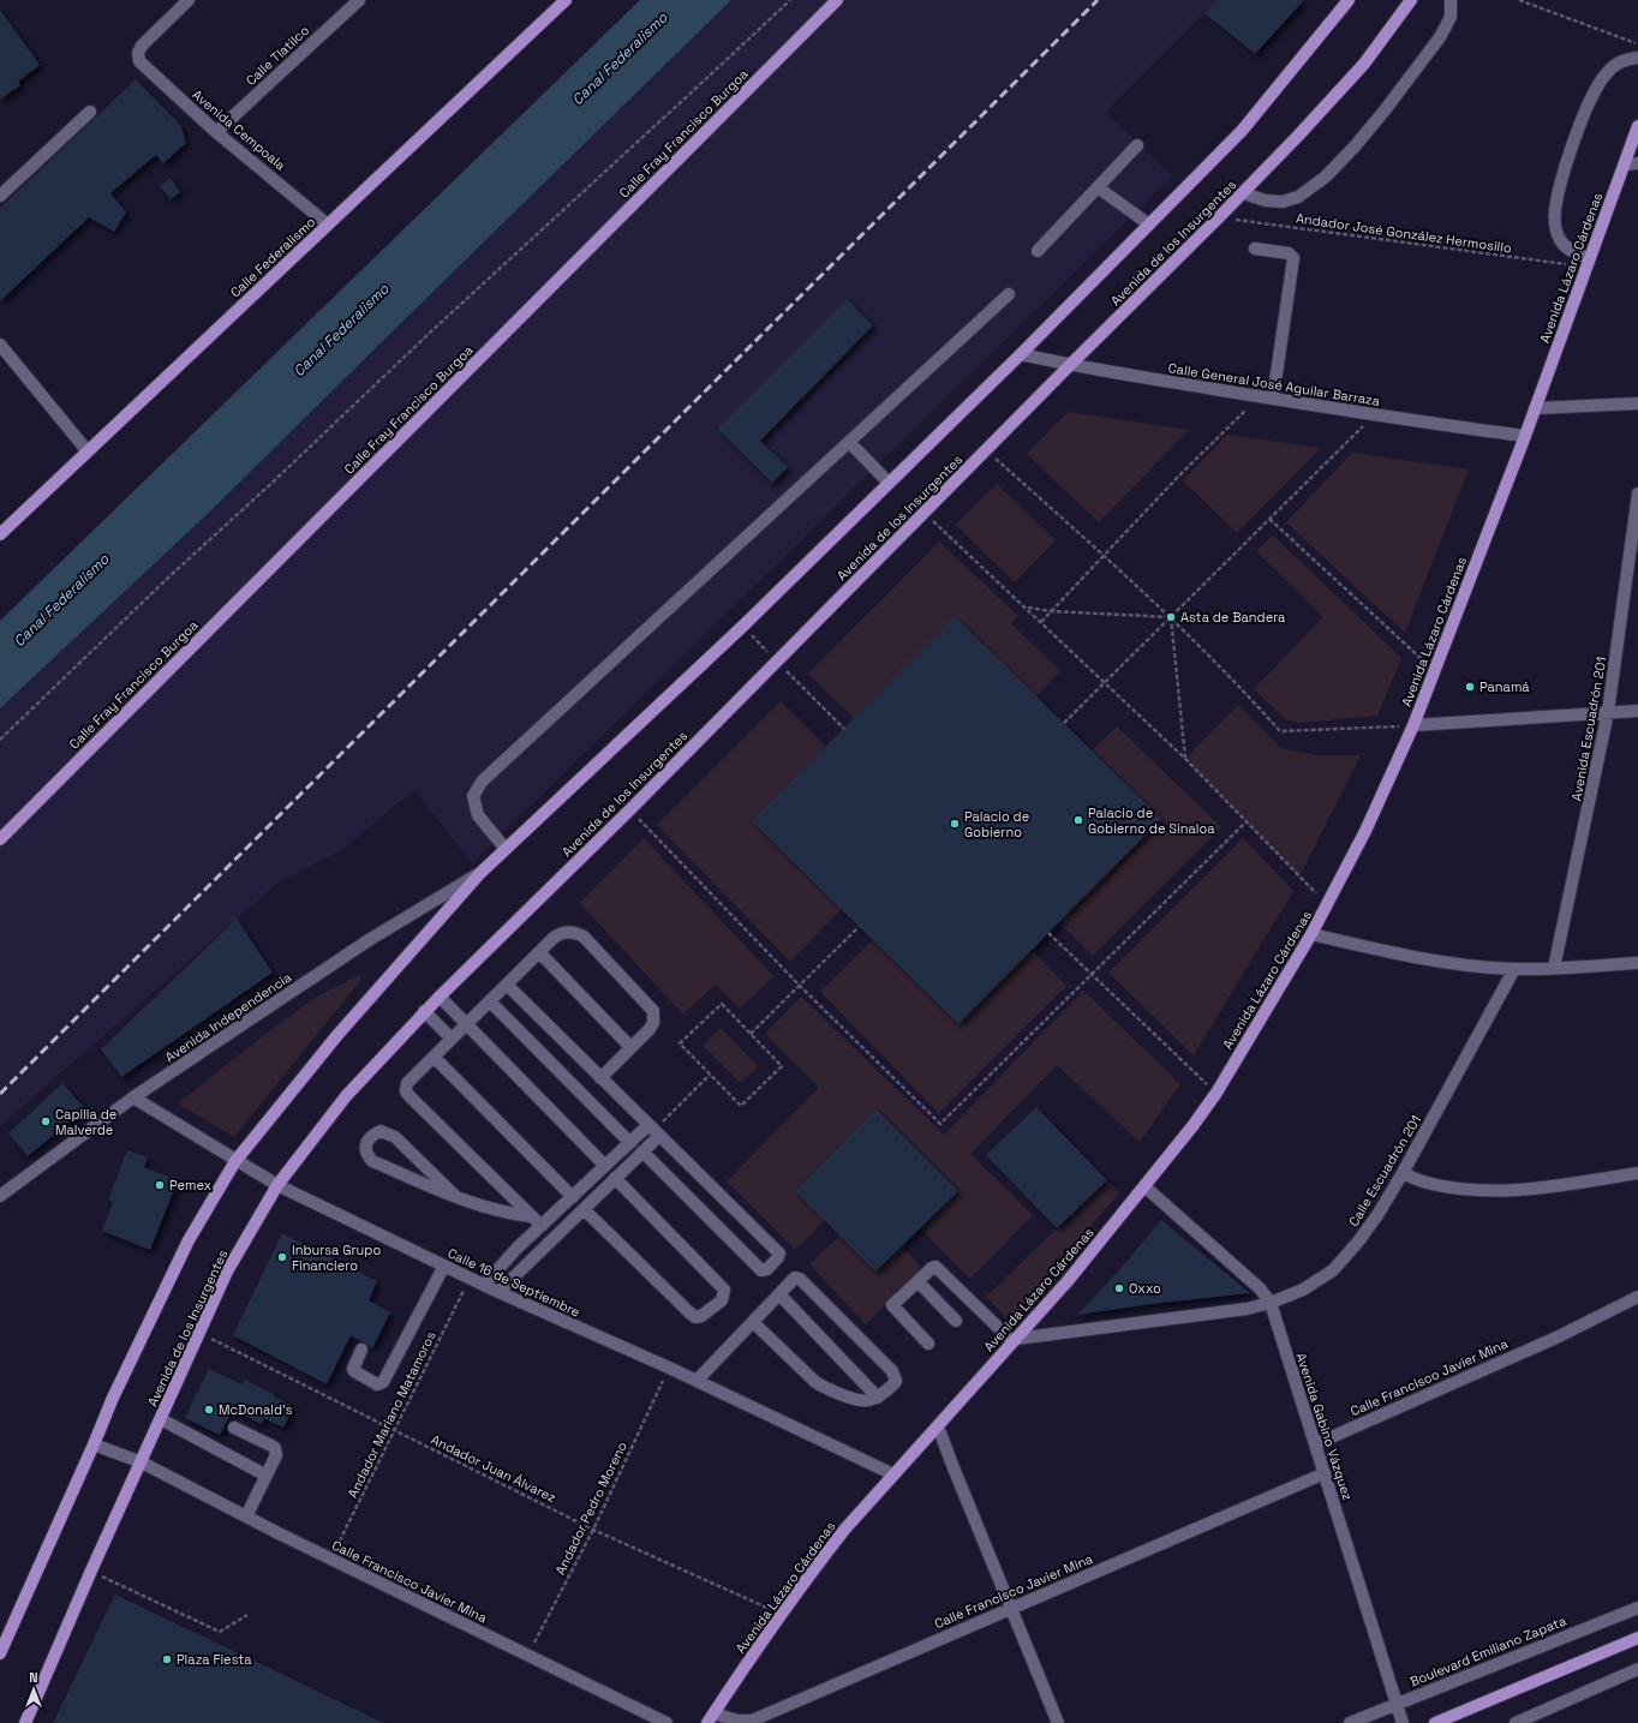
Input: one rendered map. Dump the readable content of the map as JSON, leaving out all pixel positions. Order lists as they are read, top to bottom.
{
  "streets": {
    "main road": [
      "Calle Fray Francisco Burgoa",
      "Avenida de los Insurgentes",
      "Calle Federalismo",
      "Avenida Lázaro Cárdenas"
    ],
    "street": [
      "Calle Tlatilco",
      "Avenida Cempoala",
      "Calle General José Aguilar Barraza",
      "Avenida Escuadrón 201",
      "Avenida Independencia",
      "Calle Escuadrón 201",
      "Calle 16 de Septiembre",
      "Calle Francisco Javier Mina",
      "Avenida Gabino Vázquez",
      "Boulevard Emiliano Zapata"
    ],
    "path": [
      "Andador José González Hermosillo",
      "Andador Mariano Matamoros",
      "Andador Juan Álvarez",
      "Andador Pedro Moreno"
    ]
  },
  "crossings": [
    ["Calle Tlatilco", "Avenida Cempoala"],
    ["Avenida Cempoala", "Calle Federalismo"],
    ["Andador José González Hermosillo", "Avenida de los Insurgentes"],
    ["Andador José González Hermosillo", "Avenida Lázaro Cárdenas"],
    ["Avenida de los Insurgentes", "Calle General José Aguilar Barraza"],
    ["Avenida de los Insurgentes", "Calle 16 de Septiembre"],
    ["Avenida de los Insurgentes", "Calle Francisco Javier Mina"],
    ["Avenida de los Insurgentes", "Andador Juan Álvarez"],
    ["Avenida Lázaro Cárdenas", "Calle General José Aguilar Barraza"],
    ["Avenida Lázaro Cárdenas", "Calle Escuadrón 201"],
    ["Avenida Lázaro Cárdenas", "Calle 16 de Septiembre"],
    ["Avenida Lázaro Cárdenas", "Calle Francisco Javier Mina"],
    ["Avenida Lázaro Cárdenas", "Avenida Gabino Vázquez"],
    ["Avenida Lázaro Cárdenas", "Andador Juan Álvarez"],
    ["Avenida Independencia", "Calle 16 de Septiembre"],
    ["Calle Escuadrón 201", "Avenida Gabino Vázquez"],
    ["Calle 16 de Septiembre", "Andador Mariano Matamoros"],
    ["Calle 16 de Septiembre", "Andador Pedro Moreno"],
    ["Calle Francisco Javier Mina", "Andador Mariano Matamoros"],
    ["Calle Francisco Javier Mina", "Avenida Gabino Vázquez"],
    ["Calle Francisco Javier Mina", "Andador Pedro Moreno"],
    ["Andador Mariano Matamoros", "Andador Juan Álvarez"],
    ["Avenida Gabino Vázquez", "Boulevard Emiliano Zapata"],
    ["Andador Juan Álvarez", "Andador Pedro Moreno"]
  ],
  "water": ["Canal Federalismo"],
  "places": [
    "Asta de Bandera",
    "Panamá",
    "Palacio de Gobierno de Sinaloa",
    "Palacio de Gobierno",
    "Capilla de Malverde",
    "Pemex",
    "Inbursa Grupo Financiero",
    "Oxxo",
    "McDonald's",
    "Plaza Fiesta"
  ],
  "north": "top"
}
